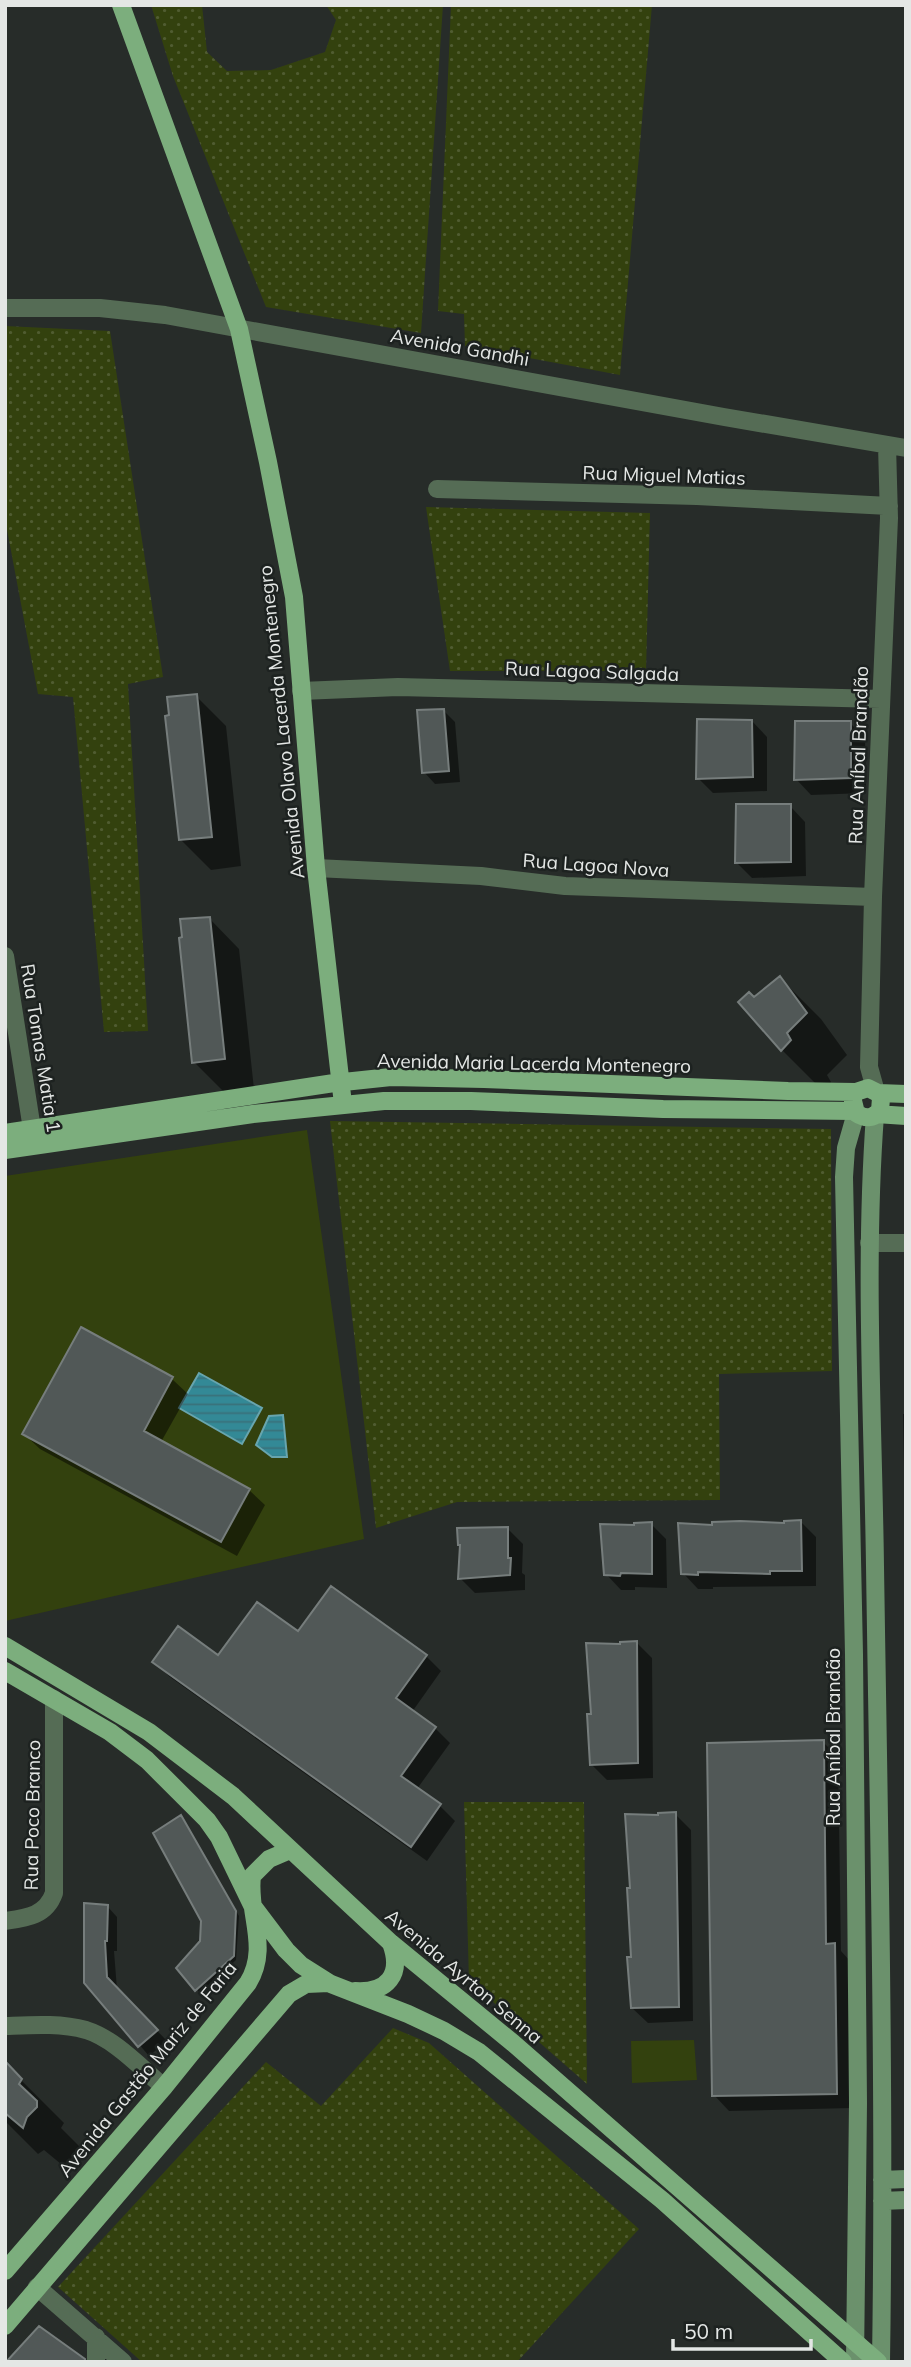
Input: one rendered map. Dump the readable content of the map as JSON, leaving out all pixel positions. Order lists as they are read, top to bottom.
{
  "streets": {
    "main road": [
      "Avenida Olavo Lacerda Montenegro",
      "Avenida Maria Lacerda Montenegro",
      "Avenida Ayrton Senna",
      "Avenida Gastão Mariz de Faria"
    ],
    "street": [
      "Avenida Gandhi",
      "Rua Miguel Matias",
      "Rua Lagoa Salgada",
      "Rua Aníbal Brandão",
      "Rua Lagoa Nova",
      "Rua Tomas Matia 1",
      "Rua Poco Branco"
    ]
  },
  "crossings": [
    ["Avenida Gandhi", "Avenida Olavo Lacerda Montenegro"],
    ["Avenida Gandhi", "Rua Aníbal Brandão"],
    ["Rua Miguel Matias", "Rua Aníbal Brandão"],
    ["Rua Lagoa Salgada", "Avenida Olavo Lacerda Montenegro"],
    ["Rua Lagoa Salgada", "Rua Aníbal Brandão"],
    ["Avenida Olavo Lacerda Montenegro", "Rua Lagoa Nova"],
    ["Avenida Olavo Lacerda Montenegro", "Avenida Maria Lacerda Montenegro"],
    ["Rua Aníbal Brandão", "Rua Lagoa Nova"],
    ["Rua Aníbal Brandão", "Avenida Maria Lacerda Montenegro"],
    ["Rua Aníbal Brandão", "Avenida Ayrton Senna"],
    ["Rua Tomas Matia 1", "Avenida Maria Lacerda Montenegro"],
    ["Avenida Ayrton Senna", "Avenida Gastão Mariz de Faria"]
  ],
  "scale_bar": "50 m"
}
